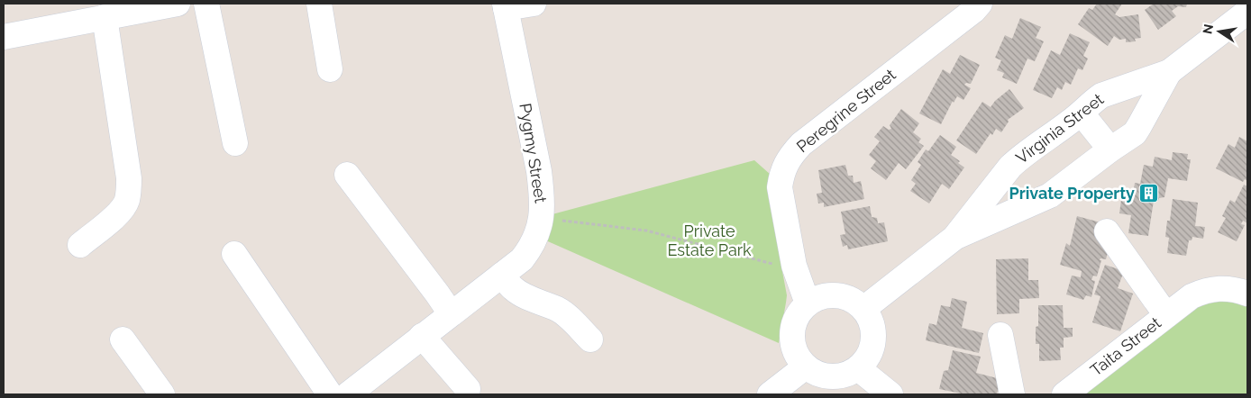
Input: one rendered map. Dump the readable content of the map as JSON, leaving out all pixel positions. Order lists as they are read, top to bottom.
{
  "streets": {
    "street": [
      "Peregrine Street",
      "Virginia Street",
      "Pygmy Street",
      "Taita Street"
    ]
  },
  "crossings": [
    ["Peregrine Street", "Virginia Street"]
  ],
  "parks": ["Private Estate Park"],
  "places": {
    "building": ["Private Property"]
  },
  "north": "left"
}
